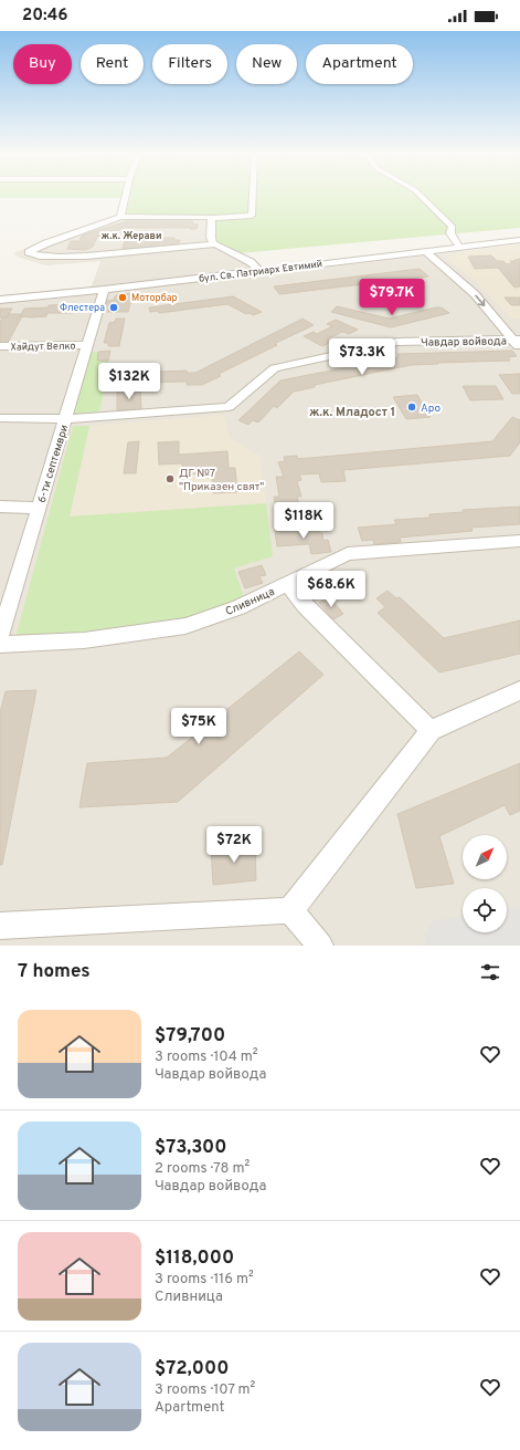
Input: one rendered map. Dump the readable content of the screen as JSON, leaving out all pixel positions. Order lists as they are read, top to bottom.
{
  "streets": {
    "street": [
      "бул. Св. Патриарх Евтимий",
      "Чавдар войвода",
      "Хайдут Велко",
      "6-ти септември",
      "Сливница"
    ]
  },
  "crossings": [
    ["бул. Св. Патриарх Евтимий", "6-ти септември"],
    ["Чавдар войвода", "6-ти септември"],
    ["Хайдут Велко", "6-ти септември"]
  ],
  "districts": ["ж.к. Жерави", "ж.к. Младост 1"],
  "places": [
    "Моторбар",
    "Флестера",
    "Аро",
    "ДГ №7 \"Приказен свят\""
  ],
  "north": "top right",
  "page": {
    "status": "20:46",
    "chip": [
      "Buy",
      "Rent",
      "Filters",
      "New",
      "Apartment"
    ],
    "price": [
      "$79.7K",
      "$73.3K",
      "$132K",
      "$118K",
      "$68.6K",
      "$75K",
      "$72K"
    ],
    "heading": "7 homes",
    "list": [
      {
        "name": "$79,700",
        "note": "3 rooms · 104 m² · Чавдар войвода"
      },
      {
        "name": "$73,300",
        "note": "2 rooms · 78 m² · Чавдар войвода"
      },
      {
        "name": "$118,000",
        "note": "3 rooms · 116 m² · Сливница"
      },
      {
        "name": "$72,000",
        "note": "3 rooms · 107 m² · Apartment"
      }
    ]
  }
}
